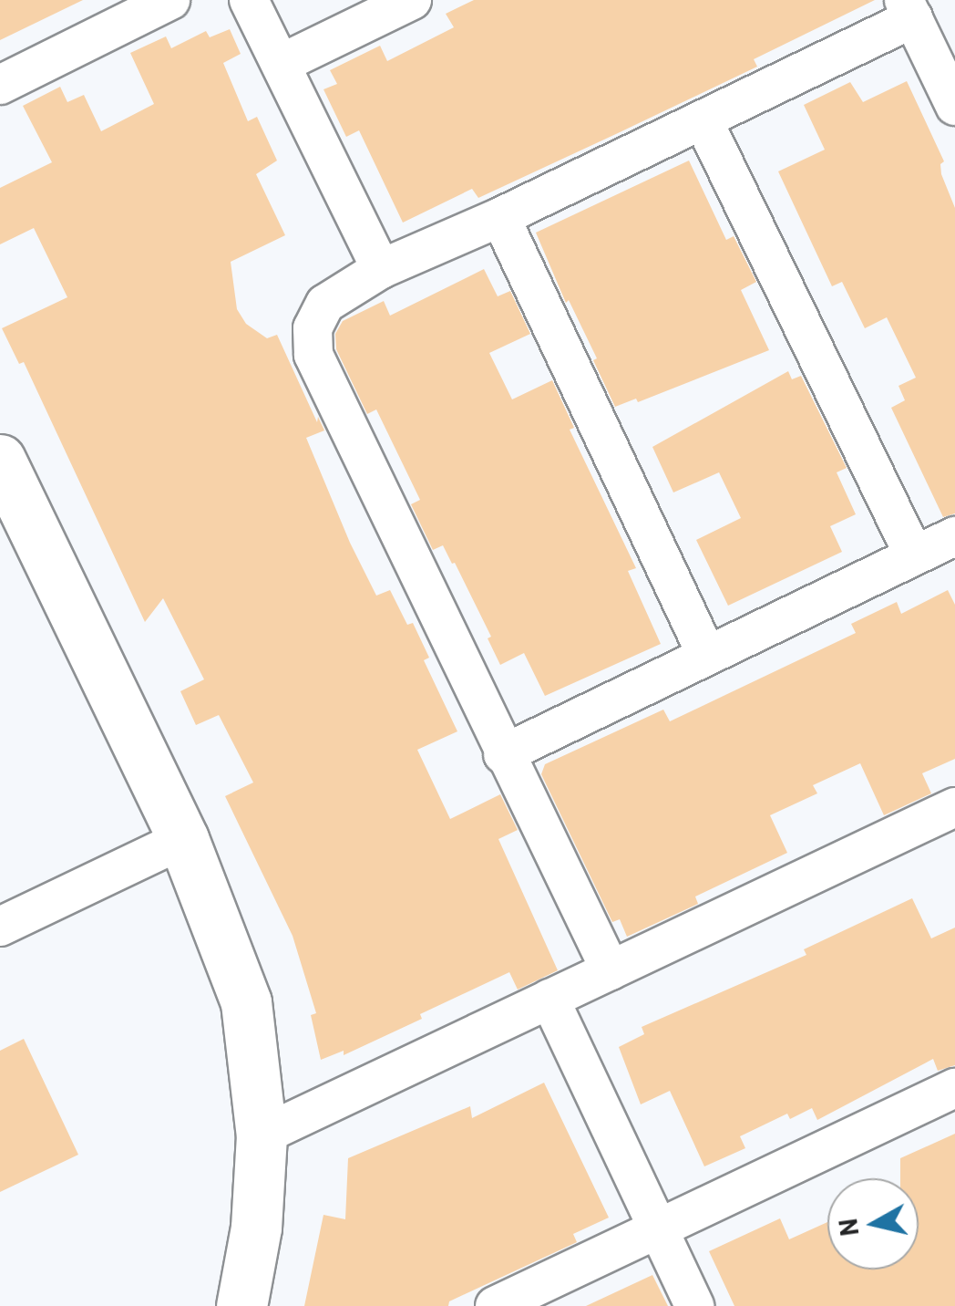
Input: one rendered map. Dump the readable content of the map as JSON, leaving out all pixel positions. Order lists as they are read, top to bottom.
{
  "north": "left"
}
